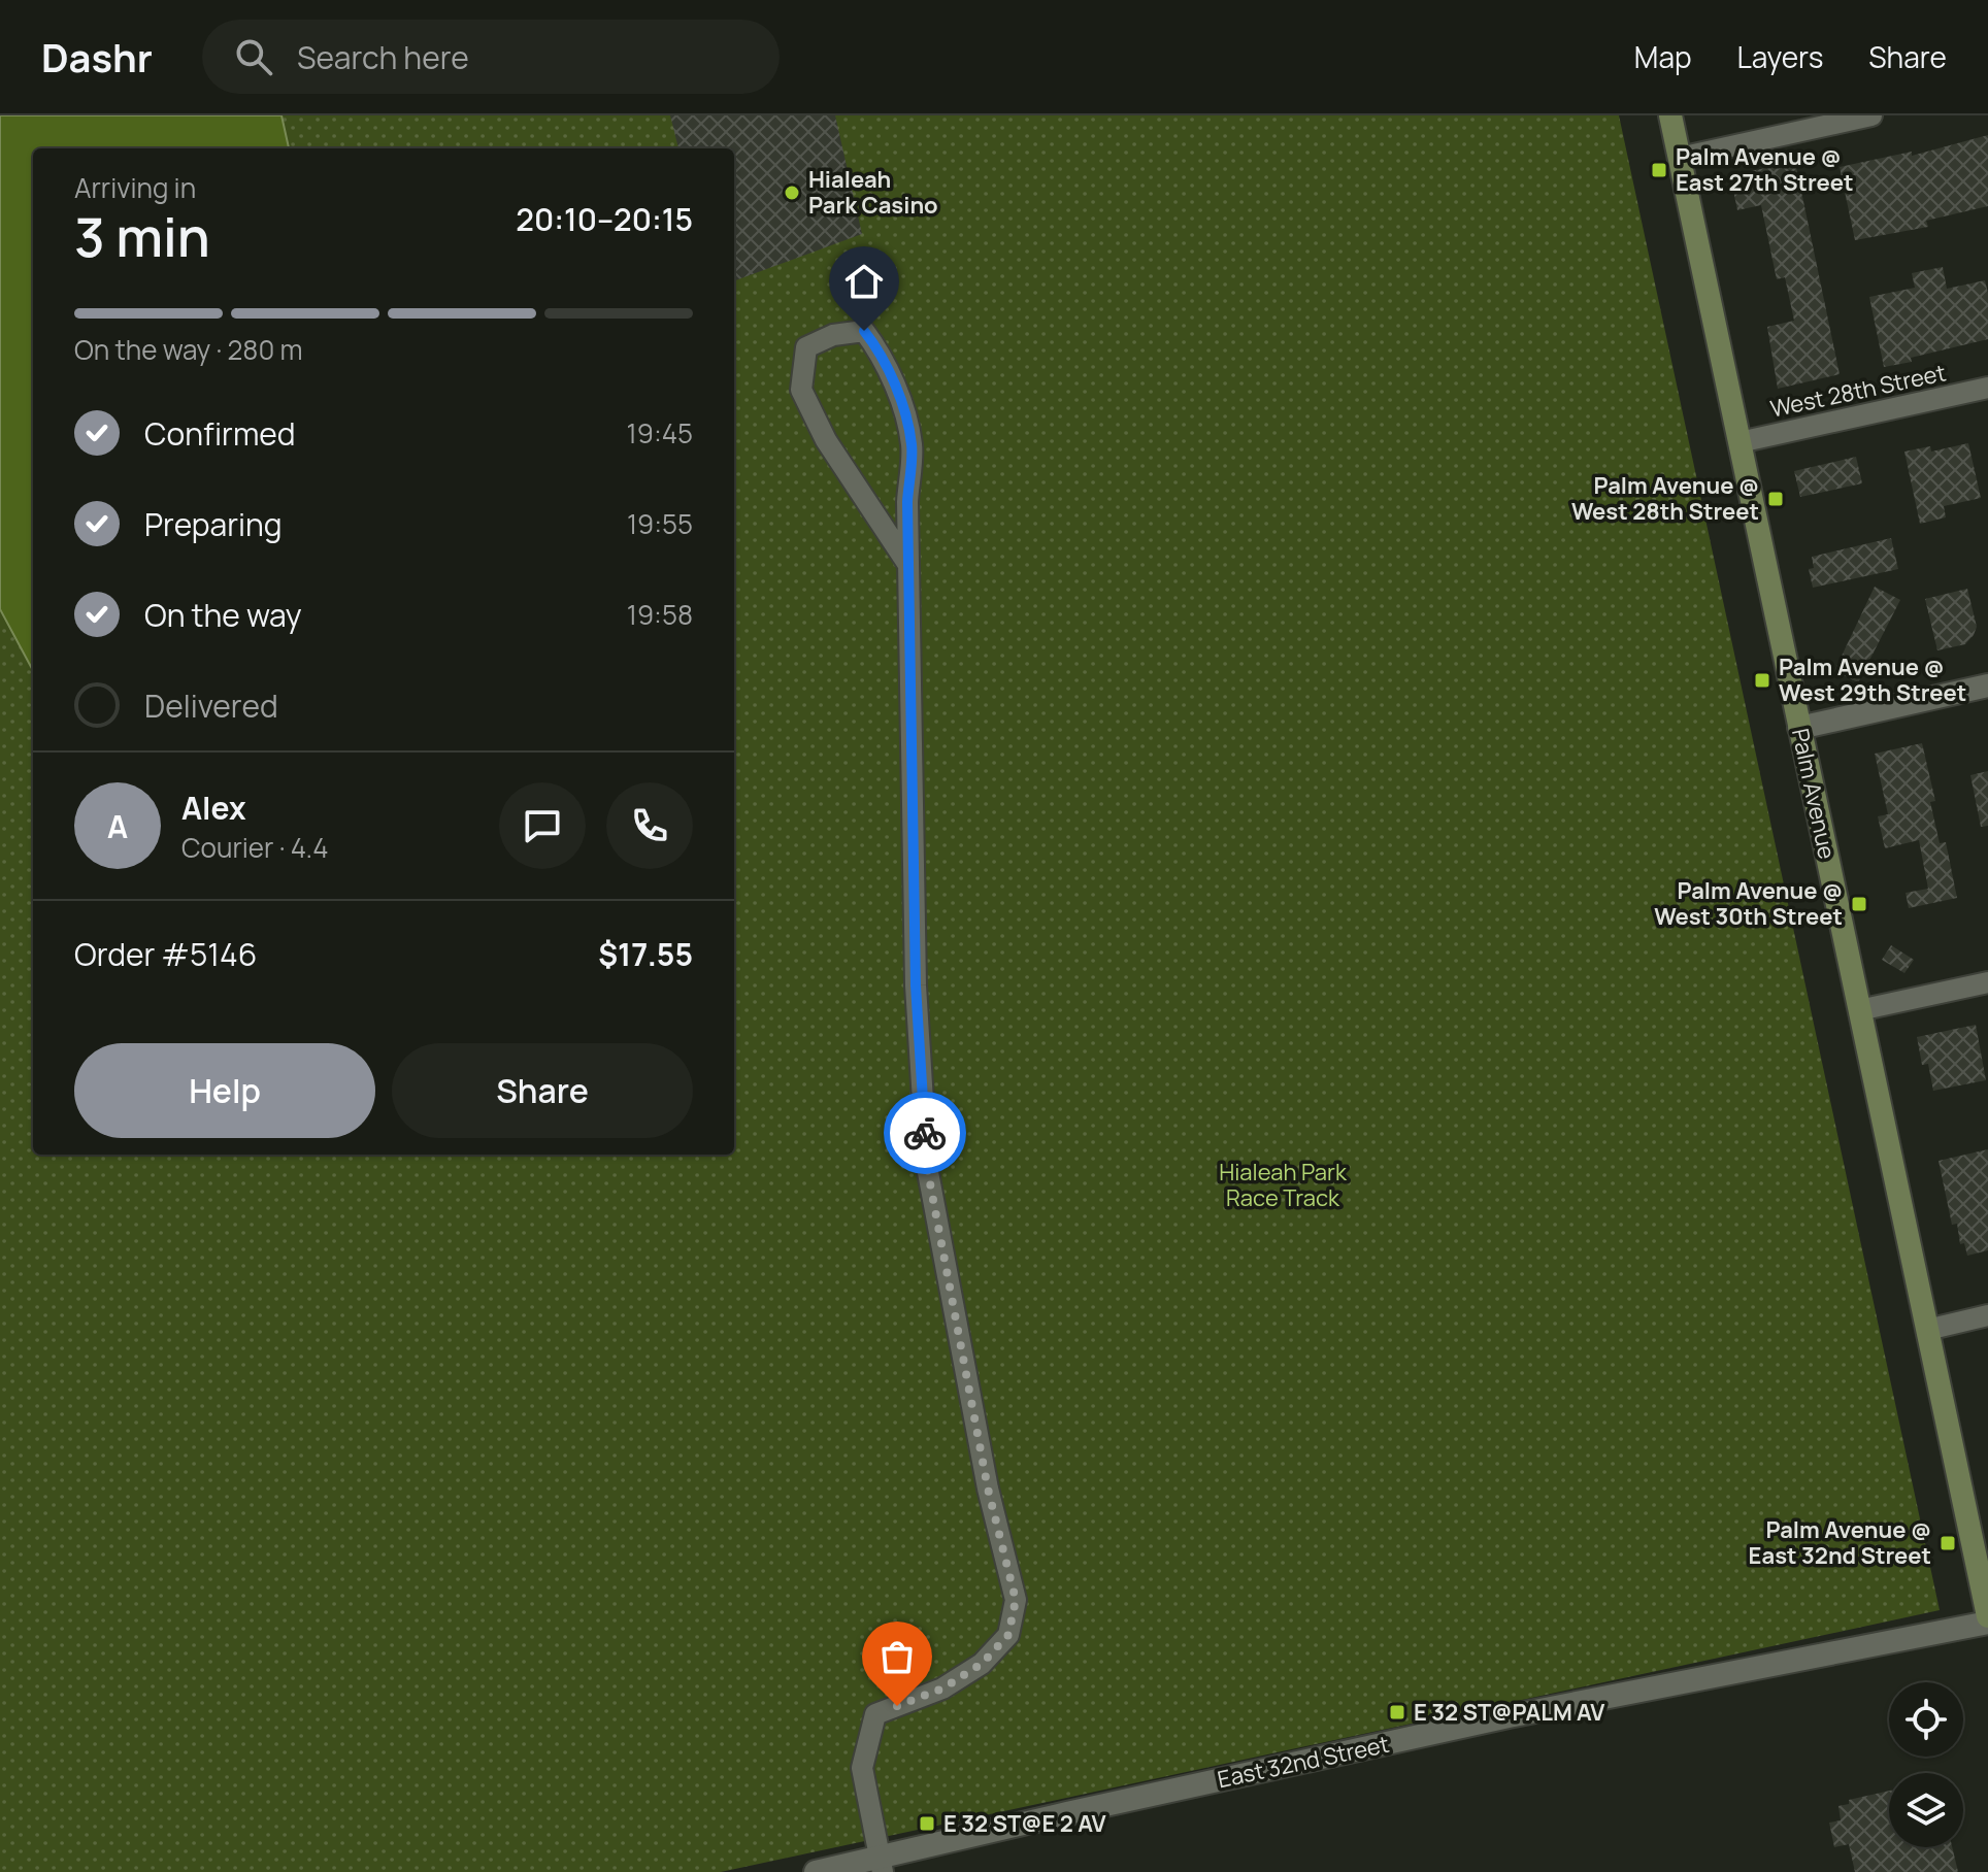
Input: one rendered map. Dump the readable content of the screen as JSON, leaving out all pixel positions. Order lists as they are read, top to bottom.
{
  "streets": {
    "main road": ["Palm Avenue"],
    "street": ["West 28th Street", "East 32nd Street"]
  },
  "crossings": [
    ["West 28th Street", "Palm Avenue"],
    ["Palm Avenue", "East 32nd Street"]
  ],
  "parks": ["Hialeah Park Race Track"],
  "places": {
    "transit": [
      "Palm Avenue @ East 27th Street",
      "Palm Avenue @ West 28th Street",
      "Palm Avenue @ West 29th Street",
      "Palm Avenue @ West 30th Street",
      "Palm Avenue @ East 32nd Street",
      "E 32 ST@PALM AV",
      "E 32 ST@E 2 AV"
    ],
    "other": ["Hialeah Park Casino"]
  },
  "page": {
    "header": "Dashr",
    "search": "Search here",
    "nav": ["Map", "Layers", "Share"],
    "heading": ["3 min", "Arriving in", "20:10–20:15"],
    "panel": [
      "Alex",
      "Courier · 4.4",
      "Order #5146",
      "$17.55"
    ],
    "bar": "On the way · 280 m",
    "list": [
      ["Confirmed", "19:45"],
      ["Preparing", "19:55"],
      ["On the way", "19:58"],
      "Delivered"
    ],
    "round": "A",
    "buttons": ["Help", "Share"]
  }
}
